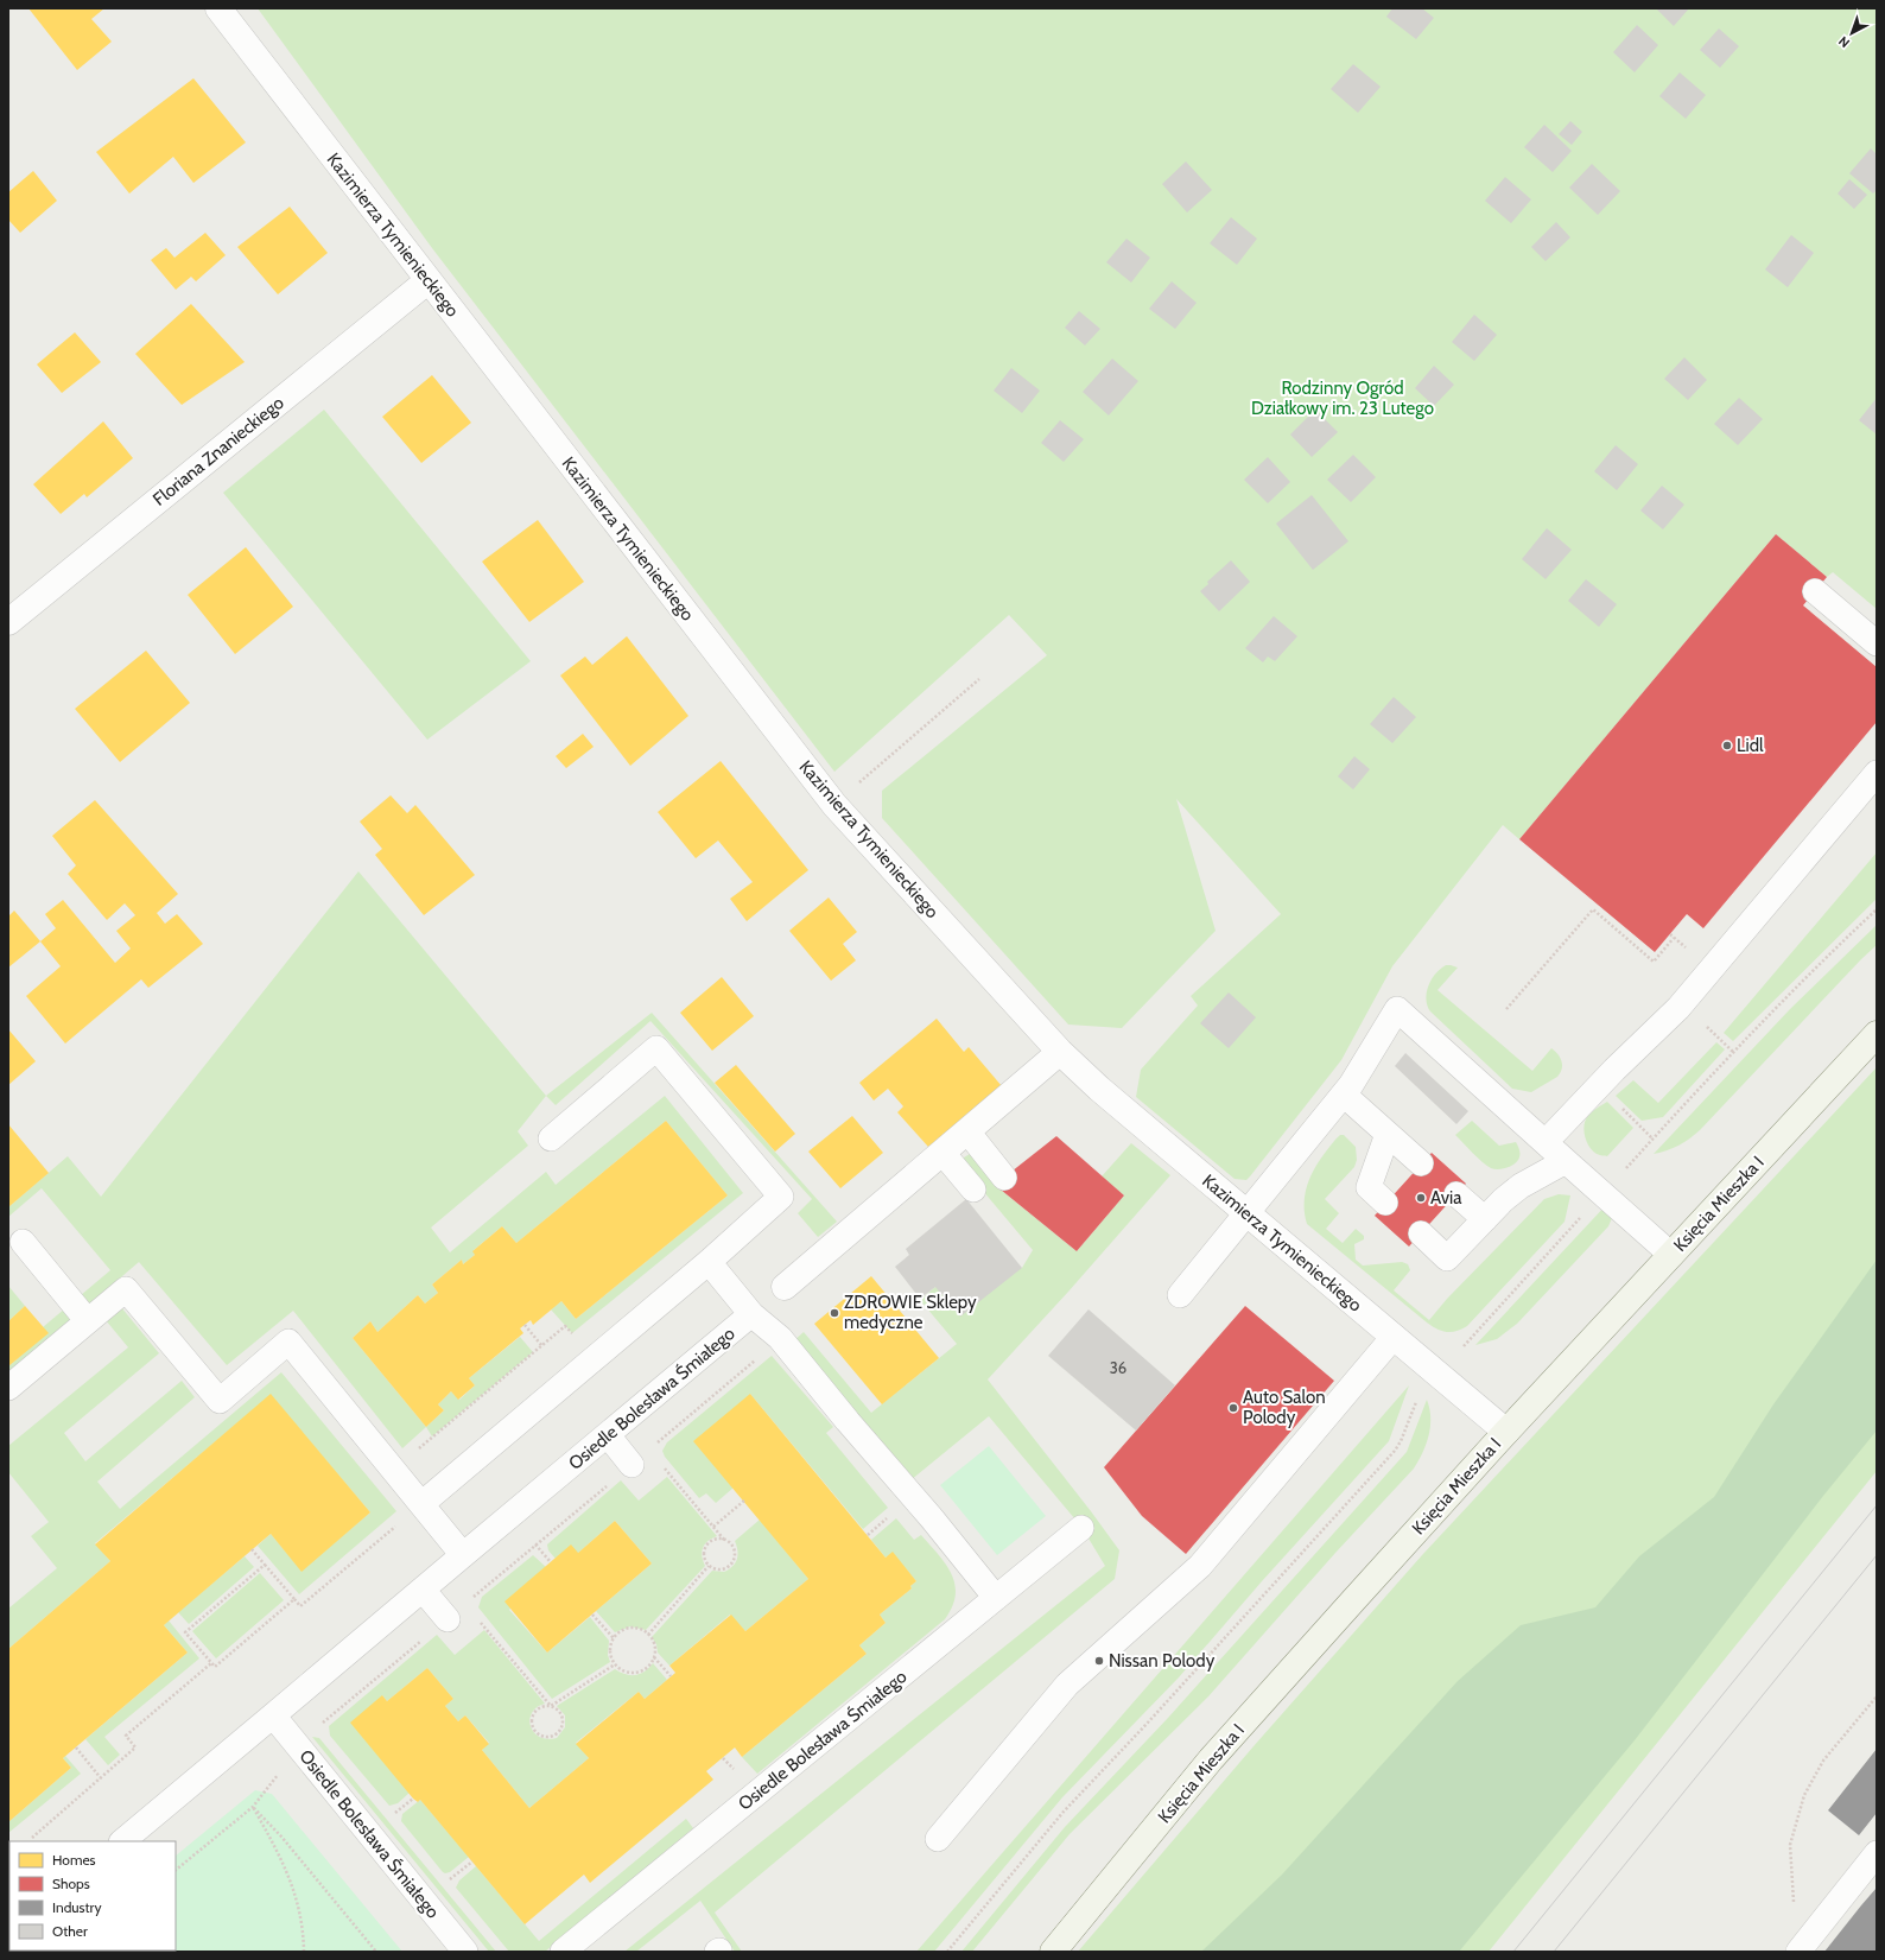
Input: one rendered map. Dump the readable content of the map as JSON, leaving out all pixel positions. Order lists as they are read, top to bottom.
{
  "streets": {
    "street": ["Kazimierza Tymienieckiego", "Floriana Znanieckiego", "Księcia Mieszka I"],
    "lane": ["Osiedle Bolesława Śmiałego"]
  },
  "crossings": [
    ["Kazimierza Tymienieckiego", "Floriana Znanieckiego"],
    ["Kazimierza Tymienieckiego", "Księcia Mieszka I"]
  ],
  "parks": ["Rodzinny Ogród Działkowy im. 23 Lutego"],
  "places": [
    "Lidl",
    "Avia",
    "ZDROWIE Sklepy medyczne",
    "Auto Salon Polody",
    "Nissan Polody"
  ],
  "house_numbers": ["36"],
  "legend": [
    "Homes",
    "Shops",
    "Industry",
    "Other"
  ],
  "north": "bottom left"
}
